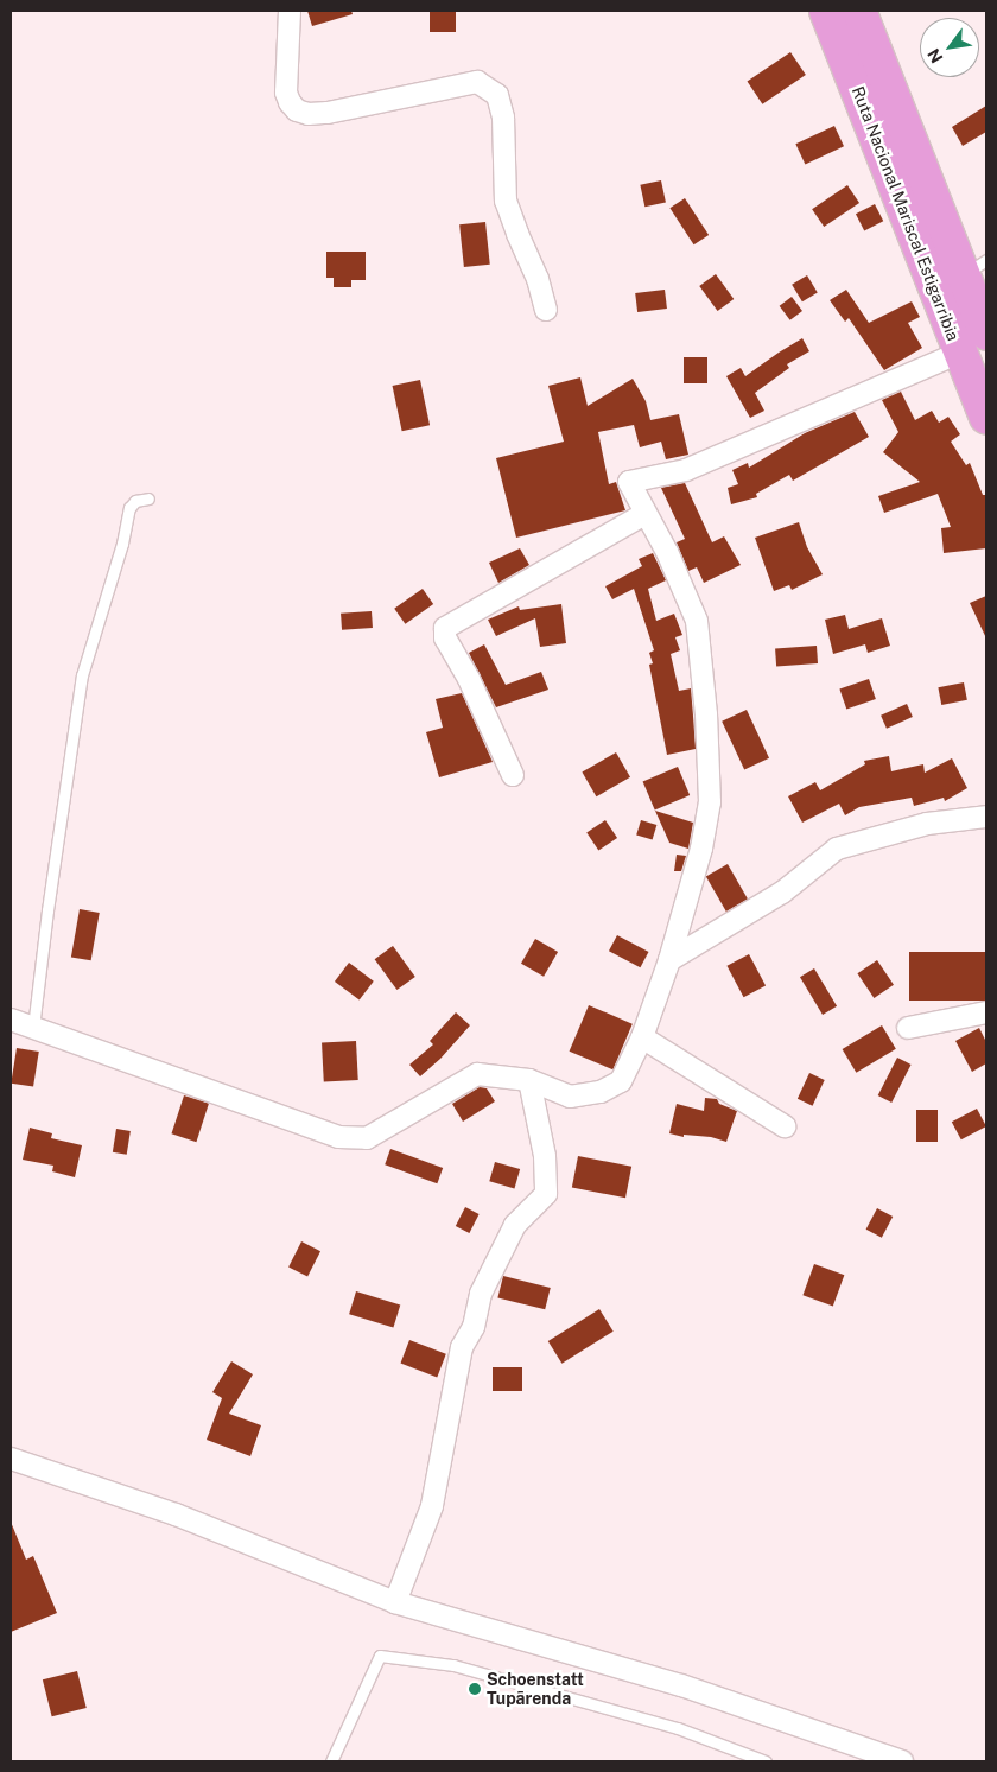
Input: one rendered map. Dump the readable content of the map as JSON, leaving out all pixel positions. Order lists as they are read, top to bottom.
{
  "streets": {
    "highway": ["Ruta Nacional Mariscal Estigarribia"]
  },
  "places": ["Schoenstatt Tupãrenda"],
  "north": "bottom left"
}
